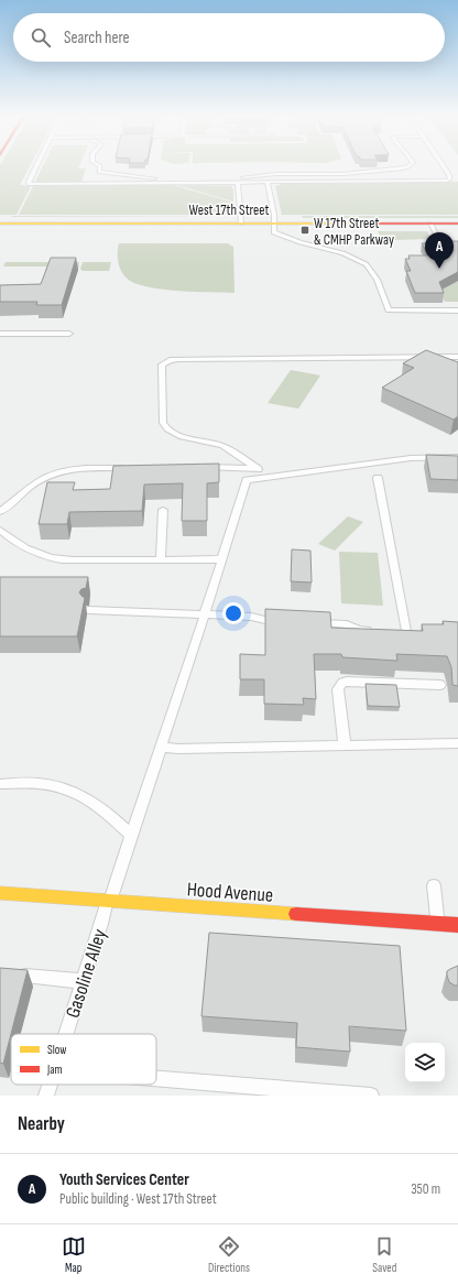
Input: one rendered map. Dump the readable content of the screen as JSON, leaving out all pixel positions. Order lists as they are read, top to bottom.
{
  "streets": {
    "street": ["West 17th Street", "Hood Avenue"],
    "lane": ["Gasoline Alley"]
  },
  "crossings": [
    ["Hood Avenue", "Gasoline Alley"]
  ],
  "places": {
    "transit": ["W 17th Street & CMHP Parkway"]
  },
  "legend": ["Slow", "Jam"],
  "page": {
    "search": "Search here",
    "pins": "A",
    "heading": "Nearby",
    "list": [
      {
        "mark": "A",
        "name": "Youth Services Center",
        "note": "Public building · West 17th Street",
        "value": "350 m"
      }
    ],
    "nav": ["Map", "Directions", "Saved"]
  }
}
